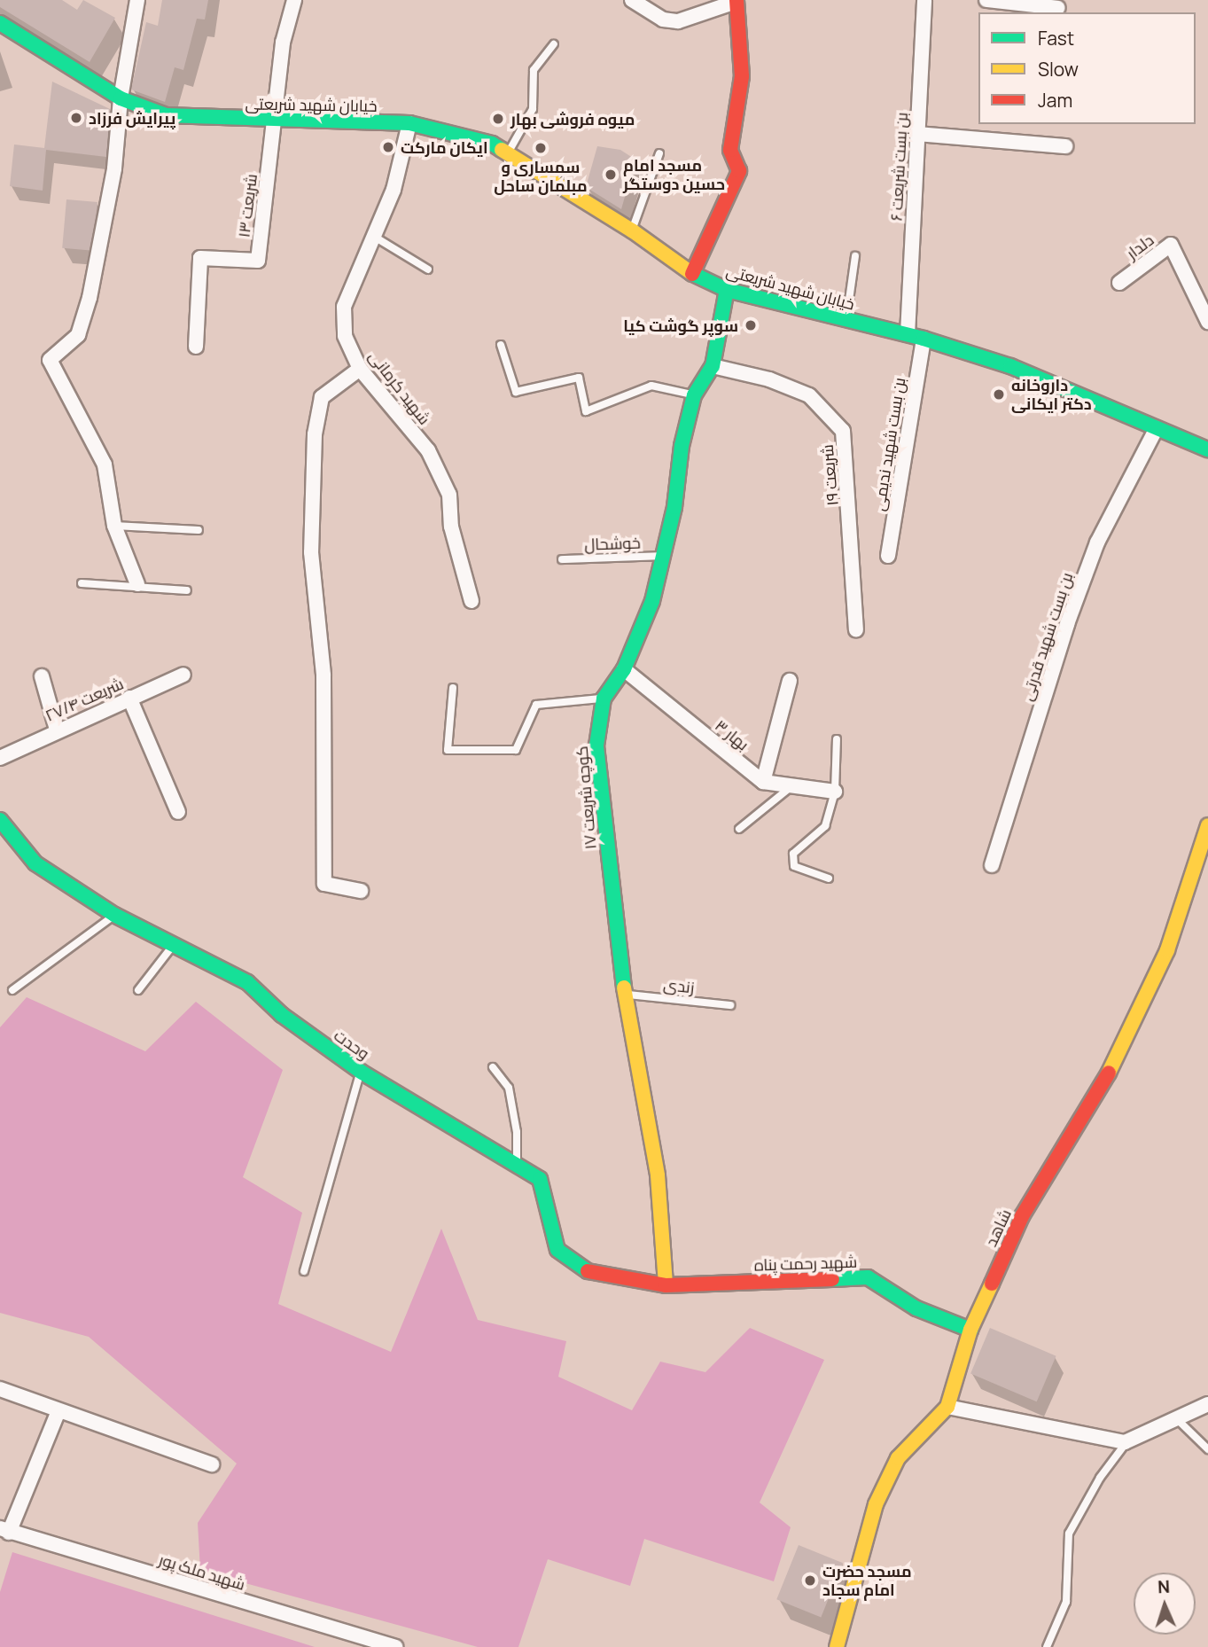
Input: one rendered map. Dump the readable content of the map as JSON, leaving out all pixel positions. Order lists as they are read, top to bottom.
{
  "streets": {
    "street": [
      "خیابان شهید شریعتی",
      "بن بست شریعت ۶",
      "شریعت ۱۳",
      "دلدار",
      "شهید کرمانی",
      "بن بست شهید ندیمی",
      "شریعت ۱۹",
      "بن بست شهید قدرتی",
      "شریعت ۲۷/۴",
      "بهار ۳",
      "کوچه شریعت ۱۷",
      "وحدت",
      "شاهد",
      "شهید رحمت پناه",
      "شهید ملک پور"
    ],
    "lane": ["خوشحال", "زندی"]
  },
  "crossings": [
    ["خیابان شهید شریعتی", "بن بست شریعت ۶"],
    ["خیابان شهید شریعتی", "شریعت ۱۳"],
    ["خیابان شهید شریعتی", "شهید کرمانی"],
    ["خیابان شهید شریعتی", "بن بست شهید ندیمی"],
    ["خیابان شهید شریعتی", "بن بست شهید قدرتی"],
    ["خیابان شهید شریعتی", "کوچه شریعت ۱۷"],
    ["شریعت ۱۹", "کوچه شریعت ۱۷"],
    ["خوشحال", "کوچه شریعت ۱۷"],
    ["بهار ۳", "کوچه شریعت ۱۷"],
    ["کوچه شریعت ۱۷", "زندی"],
    ["کوچه شریعت ۱۷", "وحدت"],
    ["کوچه شریعت ۱۷", "شهید رحمت پناه"],
    ["وحدت", "شهید رحمت پناه"],
    ["شاهد", "شهید رحمت پناه"]
  ],
  "places": [
    "پیرایش فرزاد",
    "میوه فروشی بهار",
    "ایکان مارکت",
    "سمساری و مبلمان ساحل",
    "مسجد امام حسین دوستگر",
    "سوپر گوشت کیا",
    "داروخانه دکتر ایکانی",
    "مسجد حضرت امام سجاد"
  ],
  "legend": ["Fast", "Slow", "Jam"],
  "north": "top"
}
